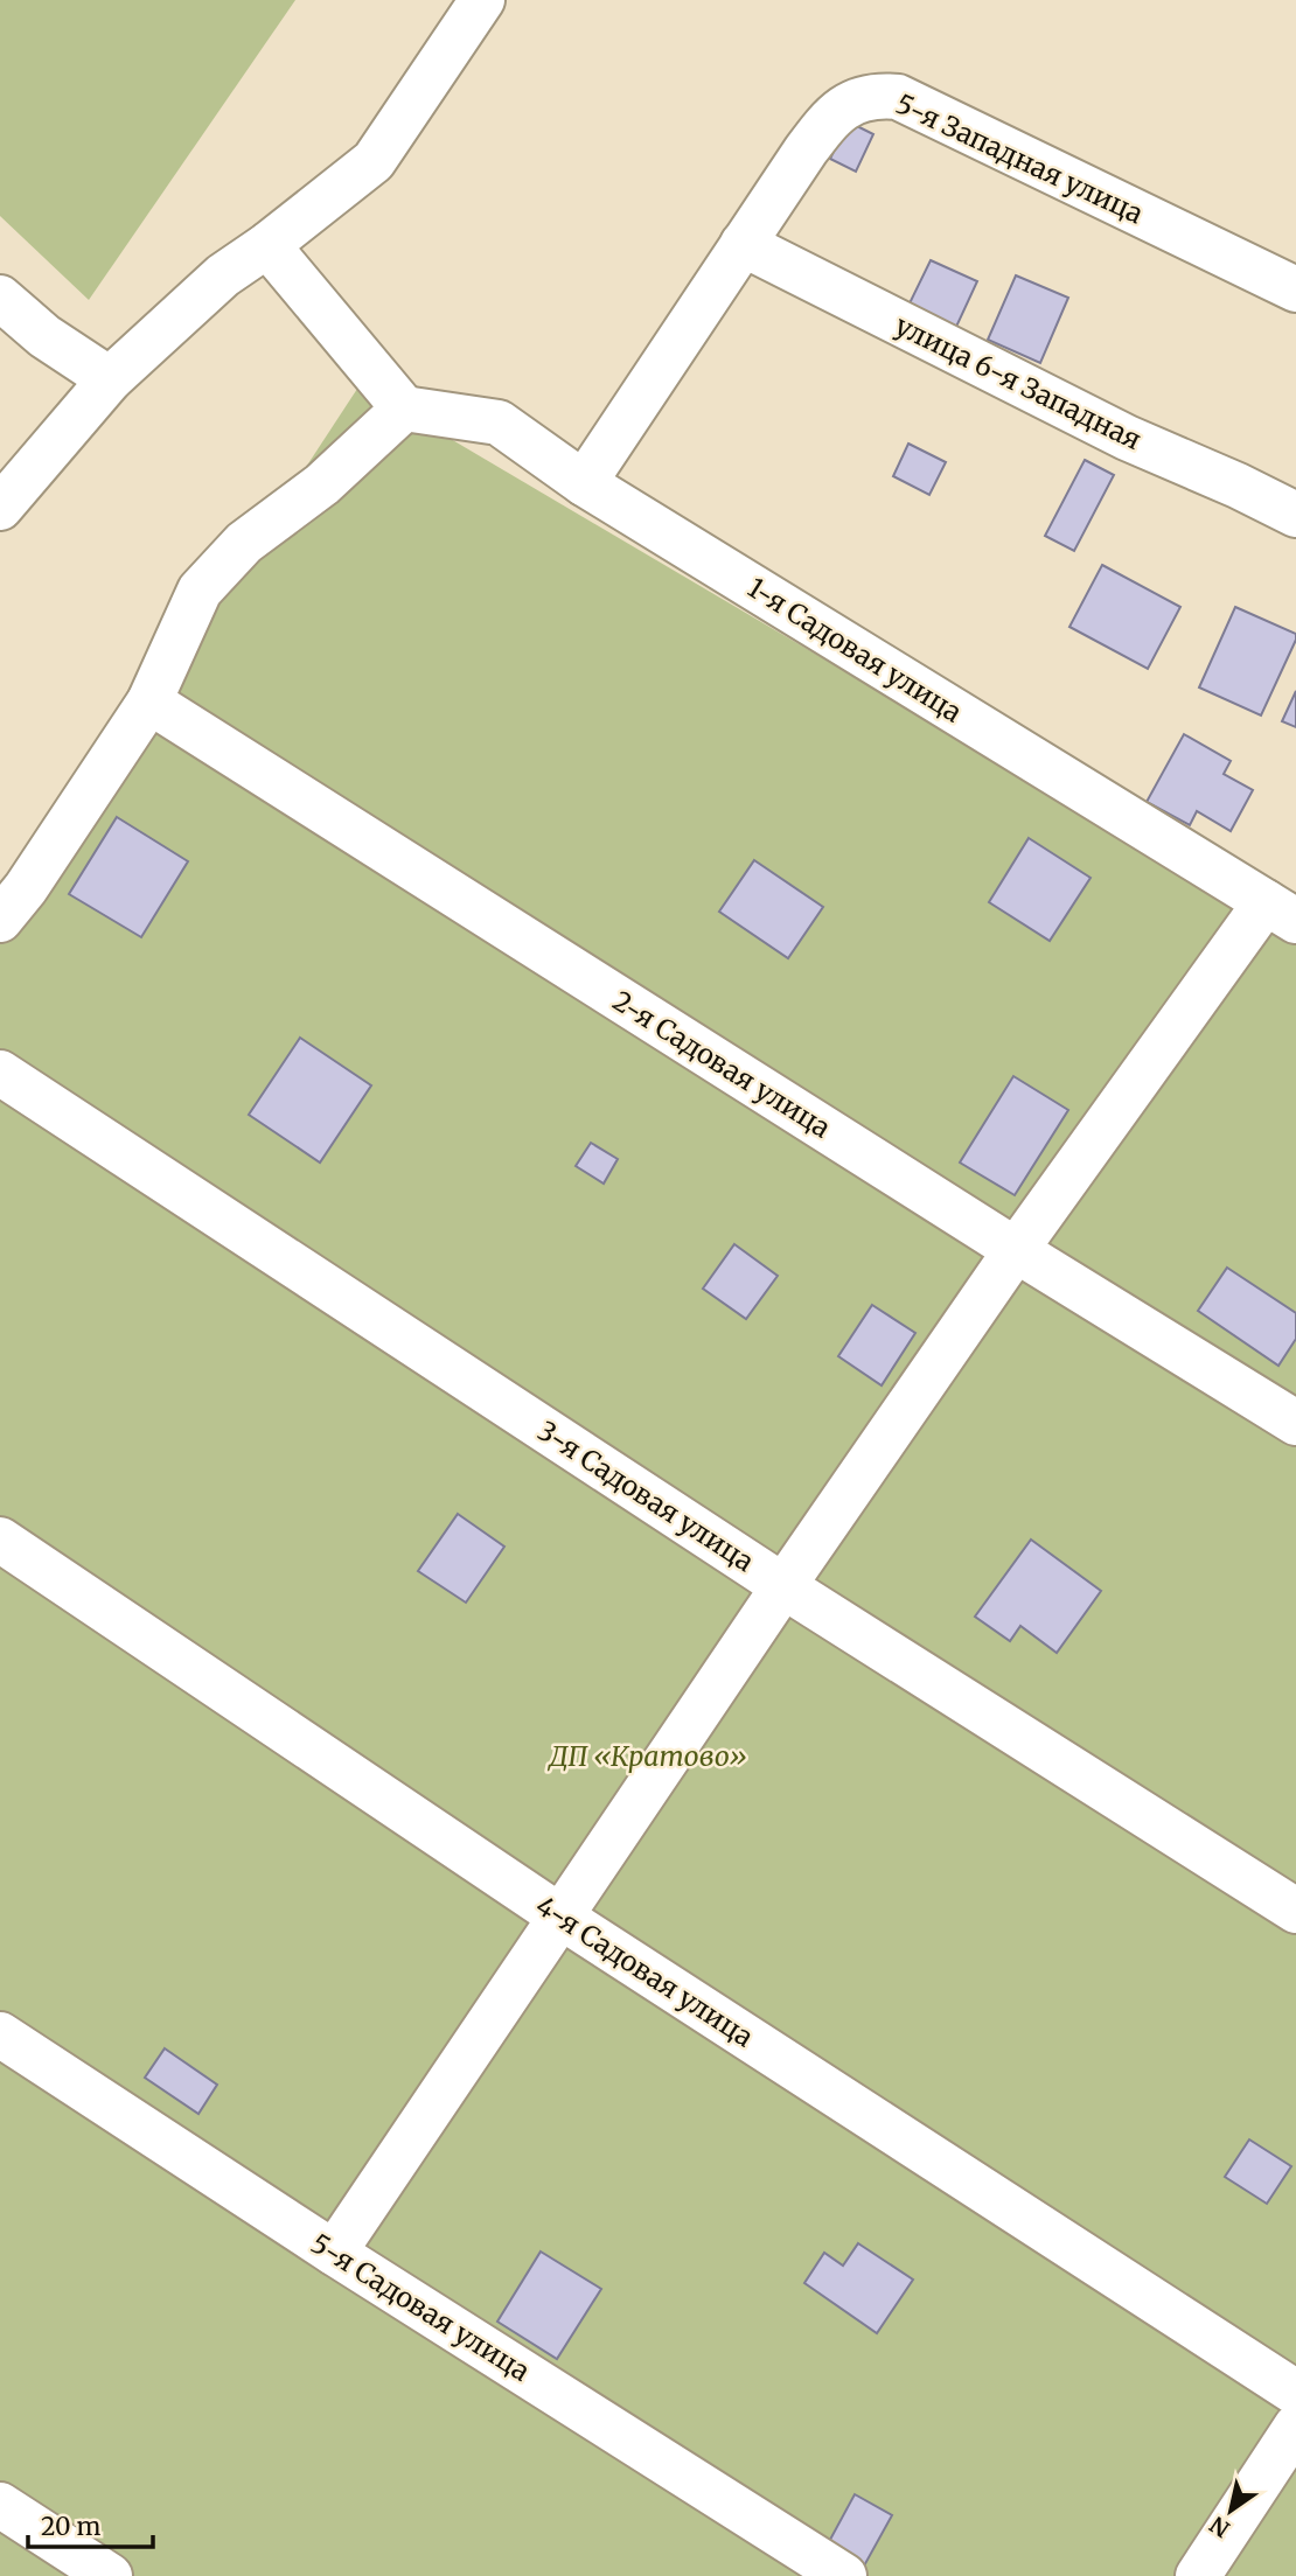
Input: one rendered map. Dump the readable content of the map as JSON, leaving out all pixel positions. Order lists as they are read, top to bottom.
{
  "streets": {
    "street": [
      "5-я Западная улица",
      "улица 6-я Западная",
      "1-я Садовая улица",
      "2-я Садовая улица",
      "3-я Садовая улица",
      "4-я Садовая улица",
      "5-я Садовая улица"
    ]
  },
  "crossings": [
    ["5-я Западная улица", "улица 6-я Западная"],
    ["5-я Западная улица", "1-я Садовая улица"]
  ],
  "parks": ["ДП «Кратово»"],
  "scale_bar": "20 m",
  "north": "bottom left"
}
